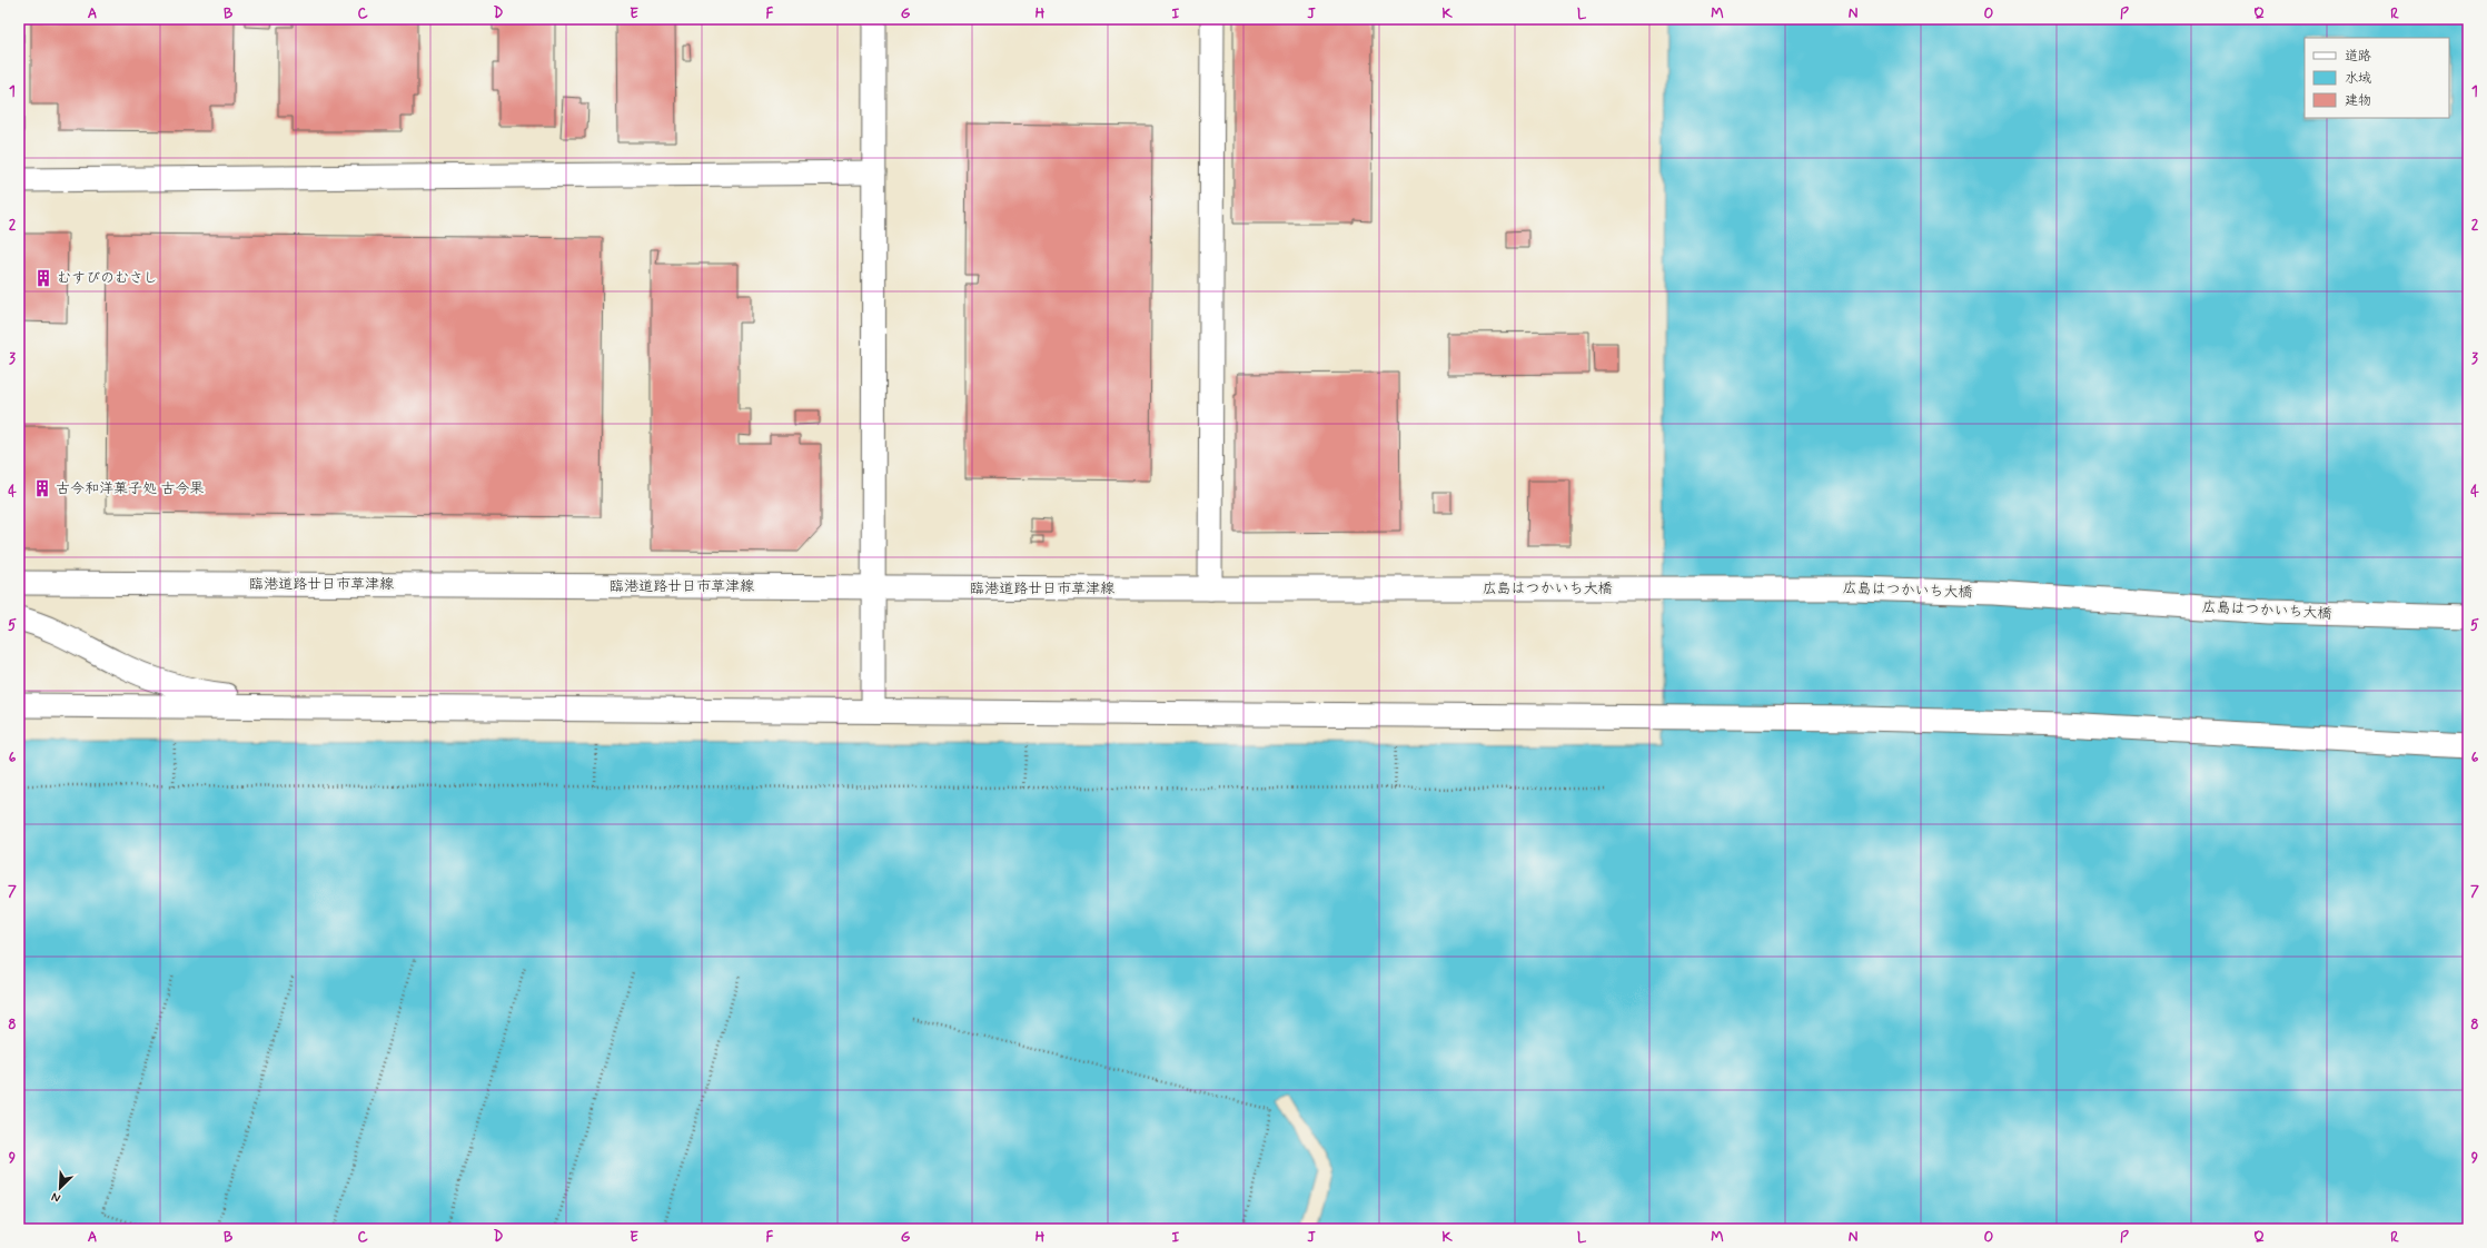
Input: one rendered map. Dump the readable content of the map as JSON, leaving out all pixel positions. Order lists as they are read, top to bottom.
{
  "streets": {
    "street": ["臨港道路廿日市草津線", "広島はつかいち大橋"]
  },
  "crossings": [
    ["臨港道路廿日市草津線", "広島はつかいち大橋"]
  ],
  "places": {
    "building": ["むすびのむさし", "古今和洋菓子処 古今果"]
  },
  "legend": ["道路", "水域", "建物"],
  "north": "bottom left",
  "grid": {
    "columns": [
      "A",
      "B",
      "C",
      "D",
      "E",
      "F",
      "G",
      "H",
      "I",
      "J",
      "K",
      "L",
      "M",
      "N",
      "O",
      "P",
      "Q",
      "R"
    ],
    "rows": [
      "1",
      "2",
      "3",
      "4",
      "5",
      "6",
      "7",
      "8",
      "9"
    ]
  }
}
